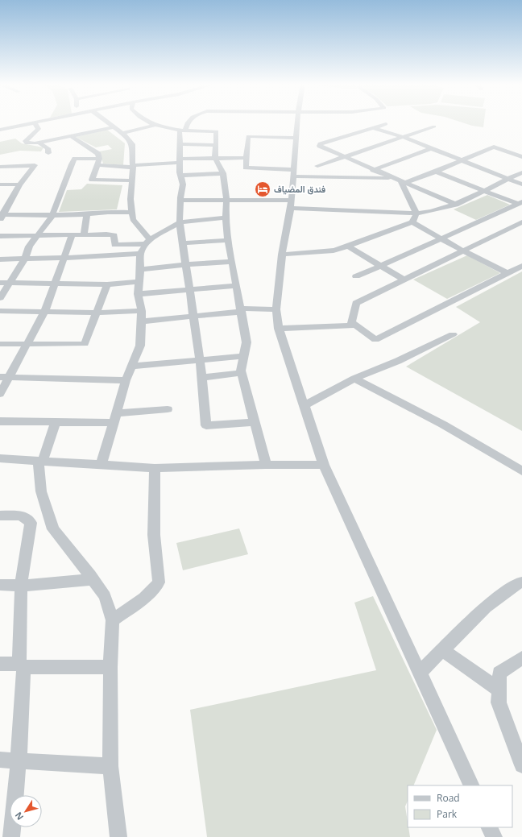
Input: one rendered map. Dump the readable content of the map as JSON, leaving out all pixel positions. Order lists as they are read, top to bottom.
{
  "places": {
    "hotel": ["فندق المضياف"]
  },
  "legend": ["Road", "Park"],
  "north": "bottom left"
}
